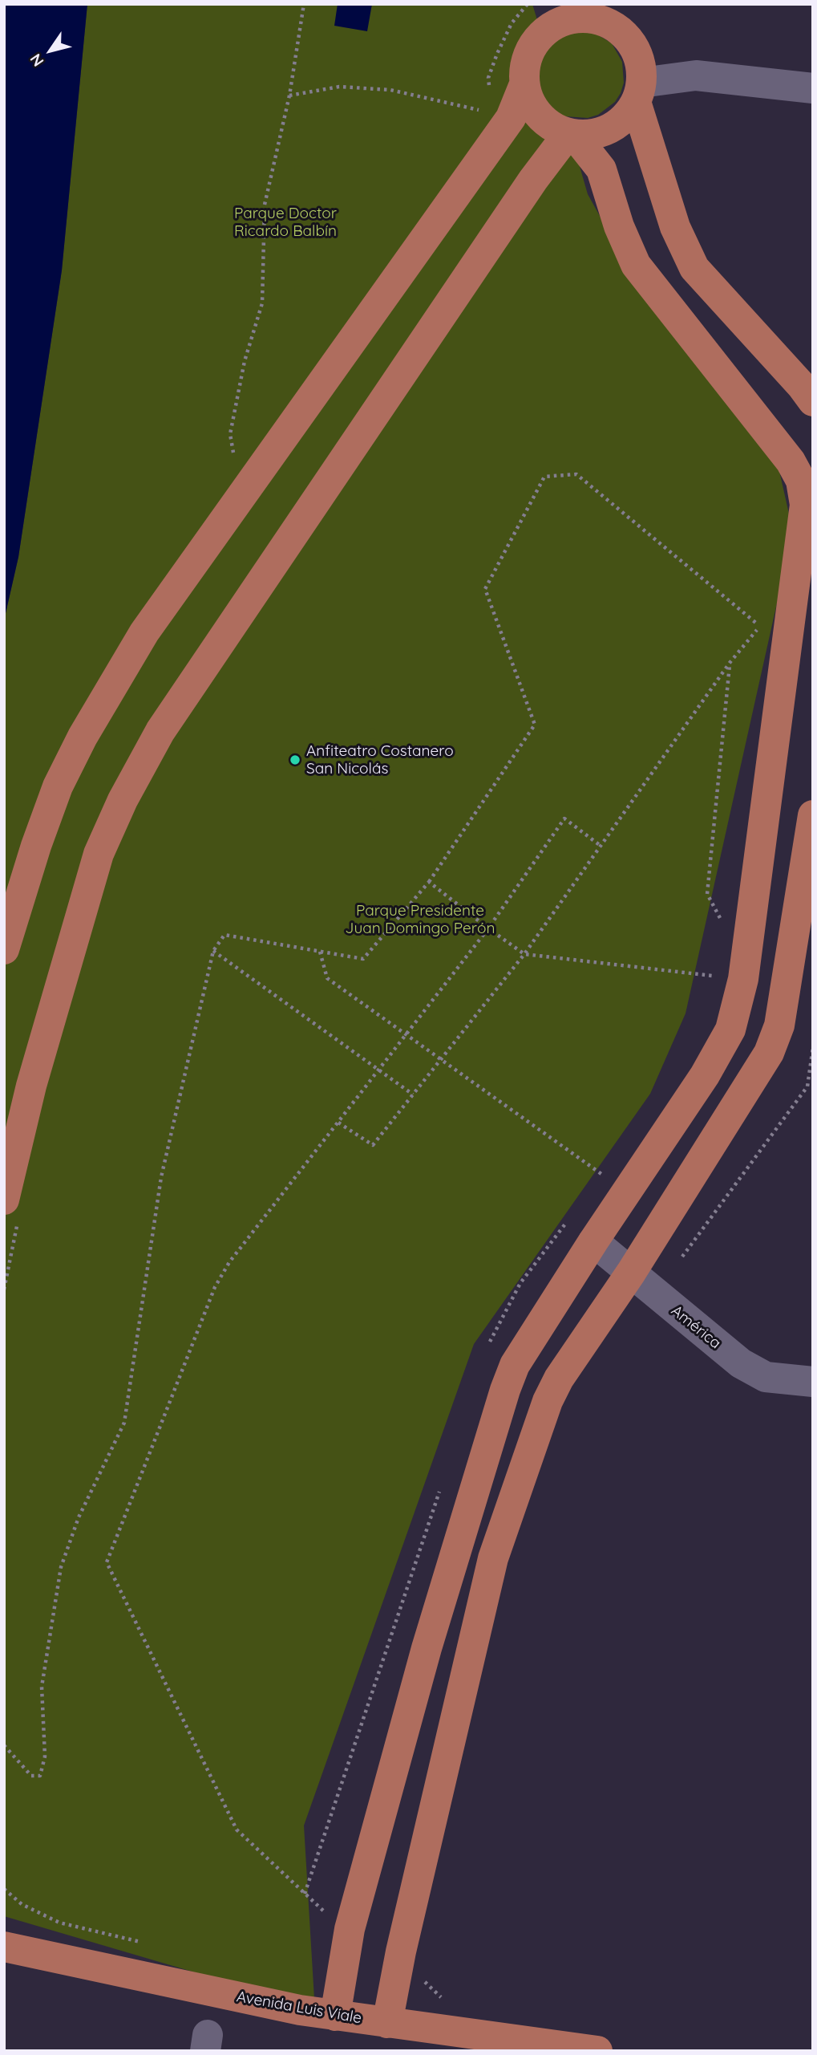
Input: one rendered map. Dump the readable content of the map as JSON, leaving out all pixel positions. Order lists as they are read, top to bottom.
{
  "streets": {
    "main road": ["Avenida Luis Viale"],
    "street": ["América"]
  },
  "parks": ["Parque Doctor Ricardo Balbín", "Parque Presidente Juan Domingo Perón"],
  "places": ["Anfiteatro Costanero San Nicolás"],
  "north": "bottom left"
}
